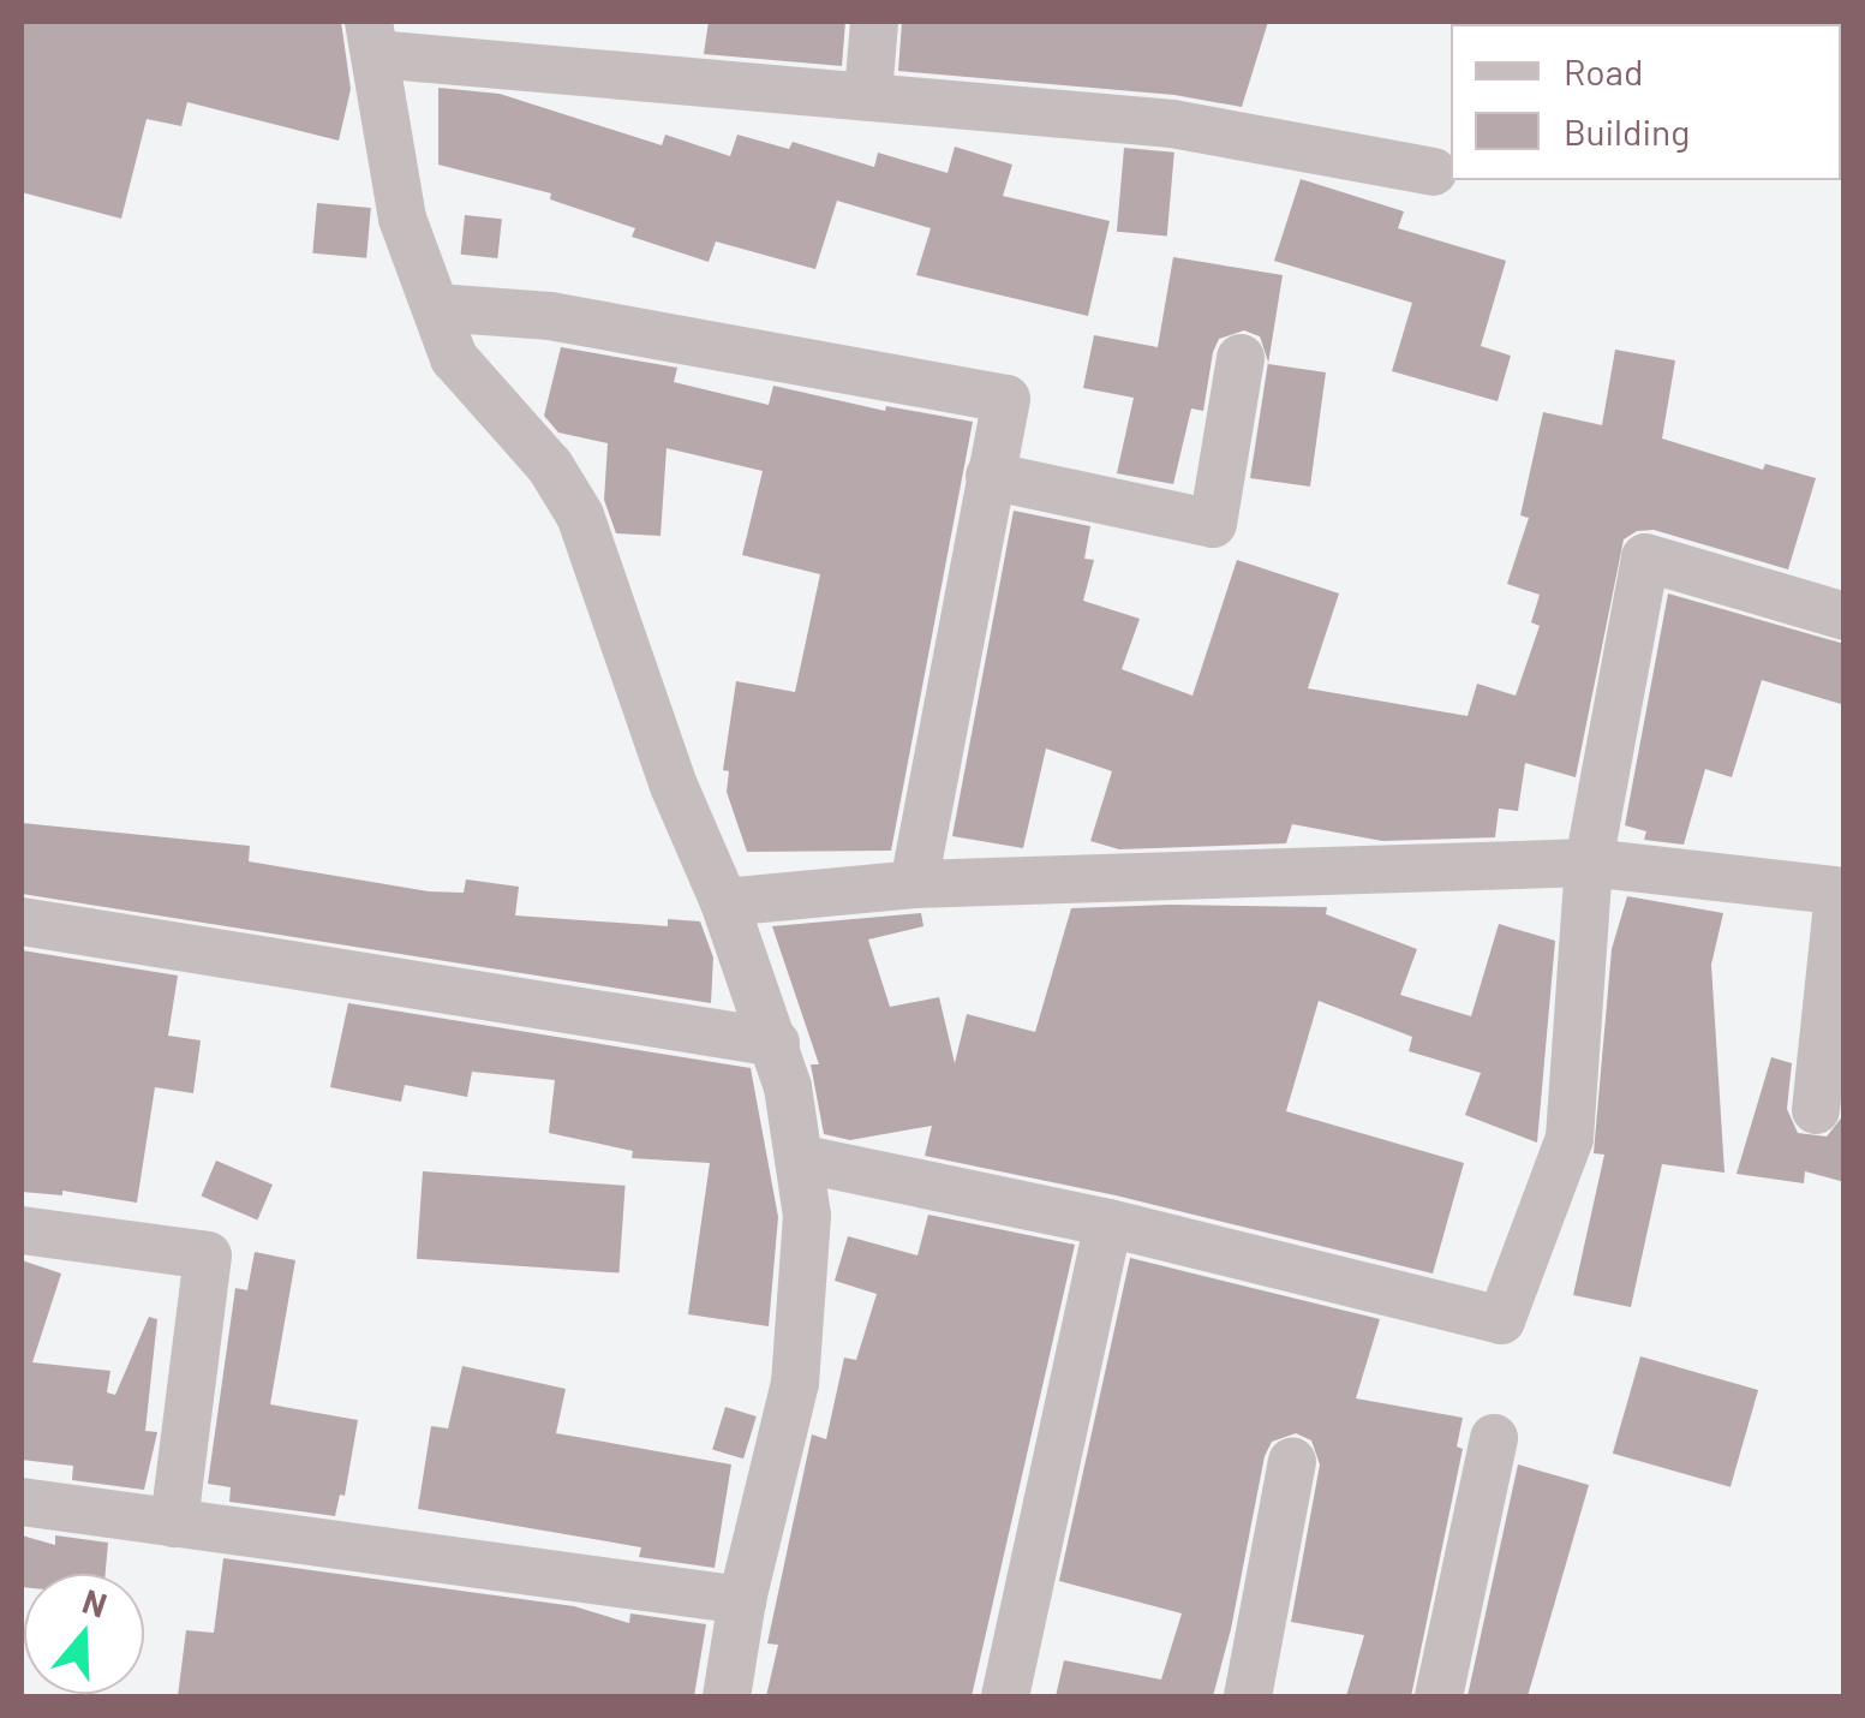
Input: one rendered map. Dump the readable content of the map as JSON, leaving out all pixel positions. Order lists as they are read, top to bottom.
{
  "legend": ["Road", "Building"],
  "north": "top"
}
